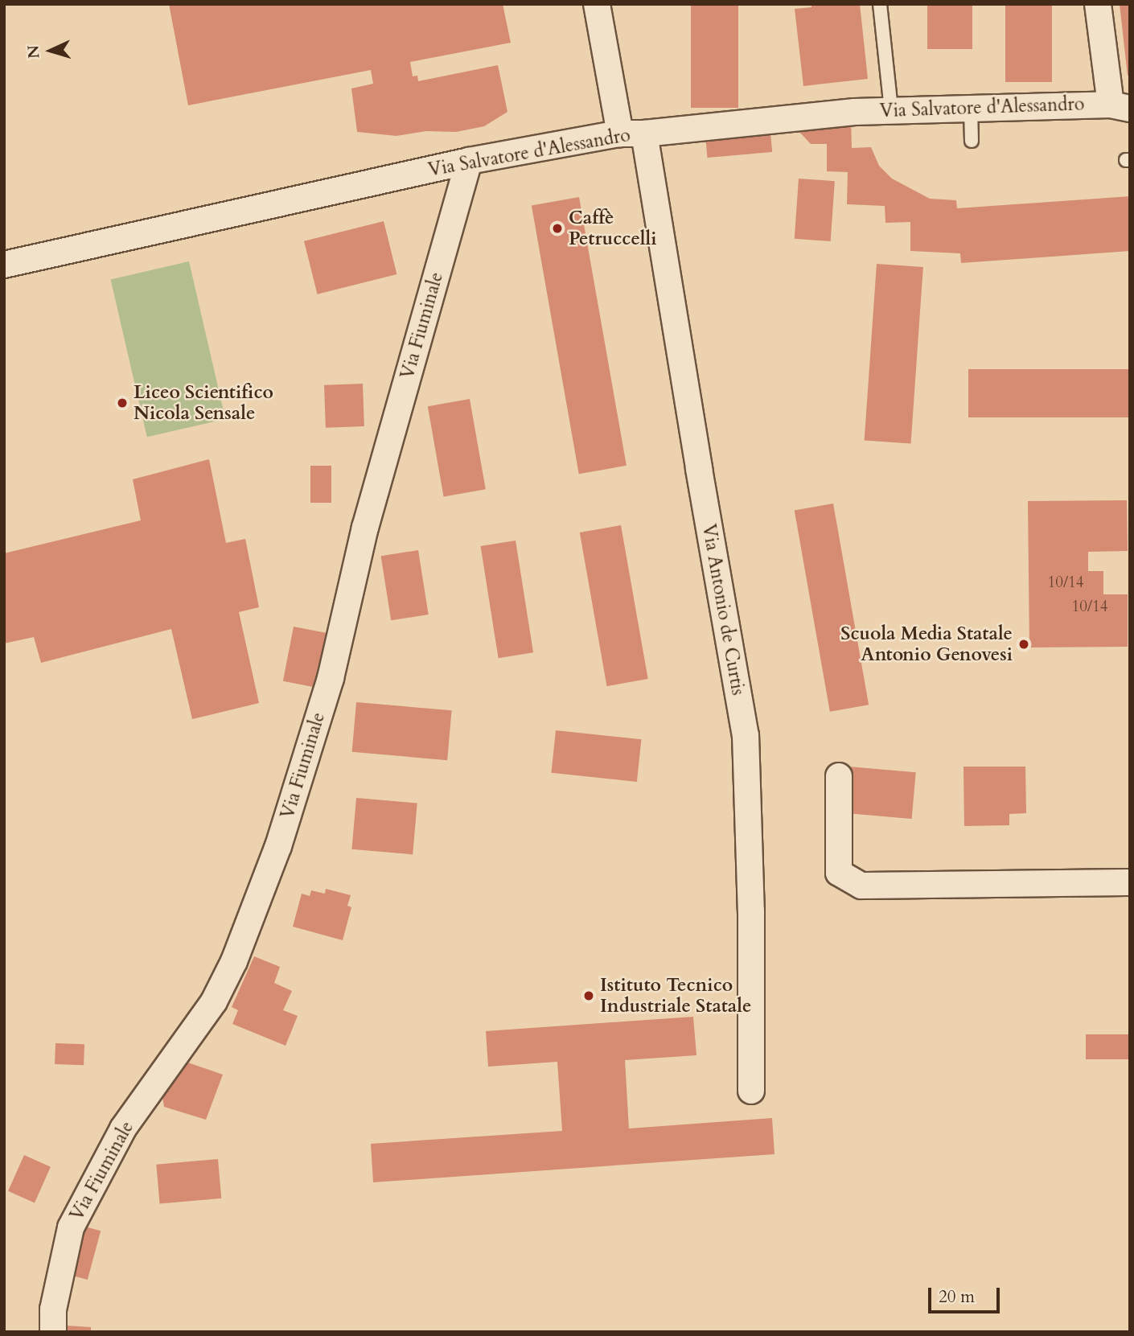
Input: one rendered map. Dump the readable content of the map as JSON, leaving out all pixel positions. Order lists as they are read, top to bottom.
{
  "streets": {
    "street": ["Via Salvatore d'Alessandro", "Via Fiuminale", "Via Antonio de Curtis"]
  },
  "crossings": [
    ["Via Salvatore d'Alessandro", "Via Fiuminale"],
    ["Via Salvatore d'Alessandro", "Via Antonio de Curtis"]
  ],
  "places": [
    "Caffè Petruccelli",
    "Liceo Scientifico Nicola Sensale",
    "Scuola Media Statale Antonio Genovesi",
    "Istituto Tecnico Industriale Statale"
  ],
  "house_numbers": ["10/14", "10/14"],
  "scale_bar": "20 m",
  "north": "left"
}
